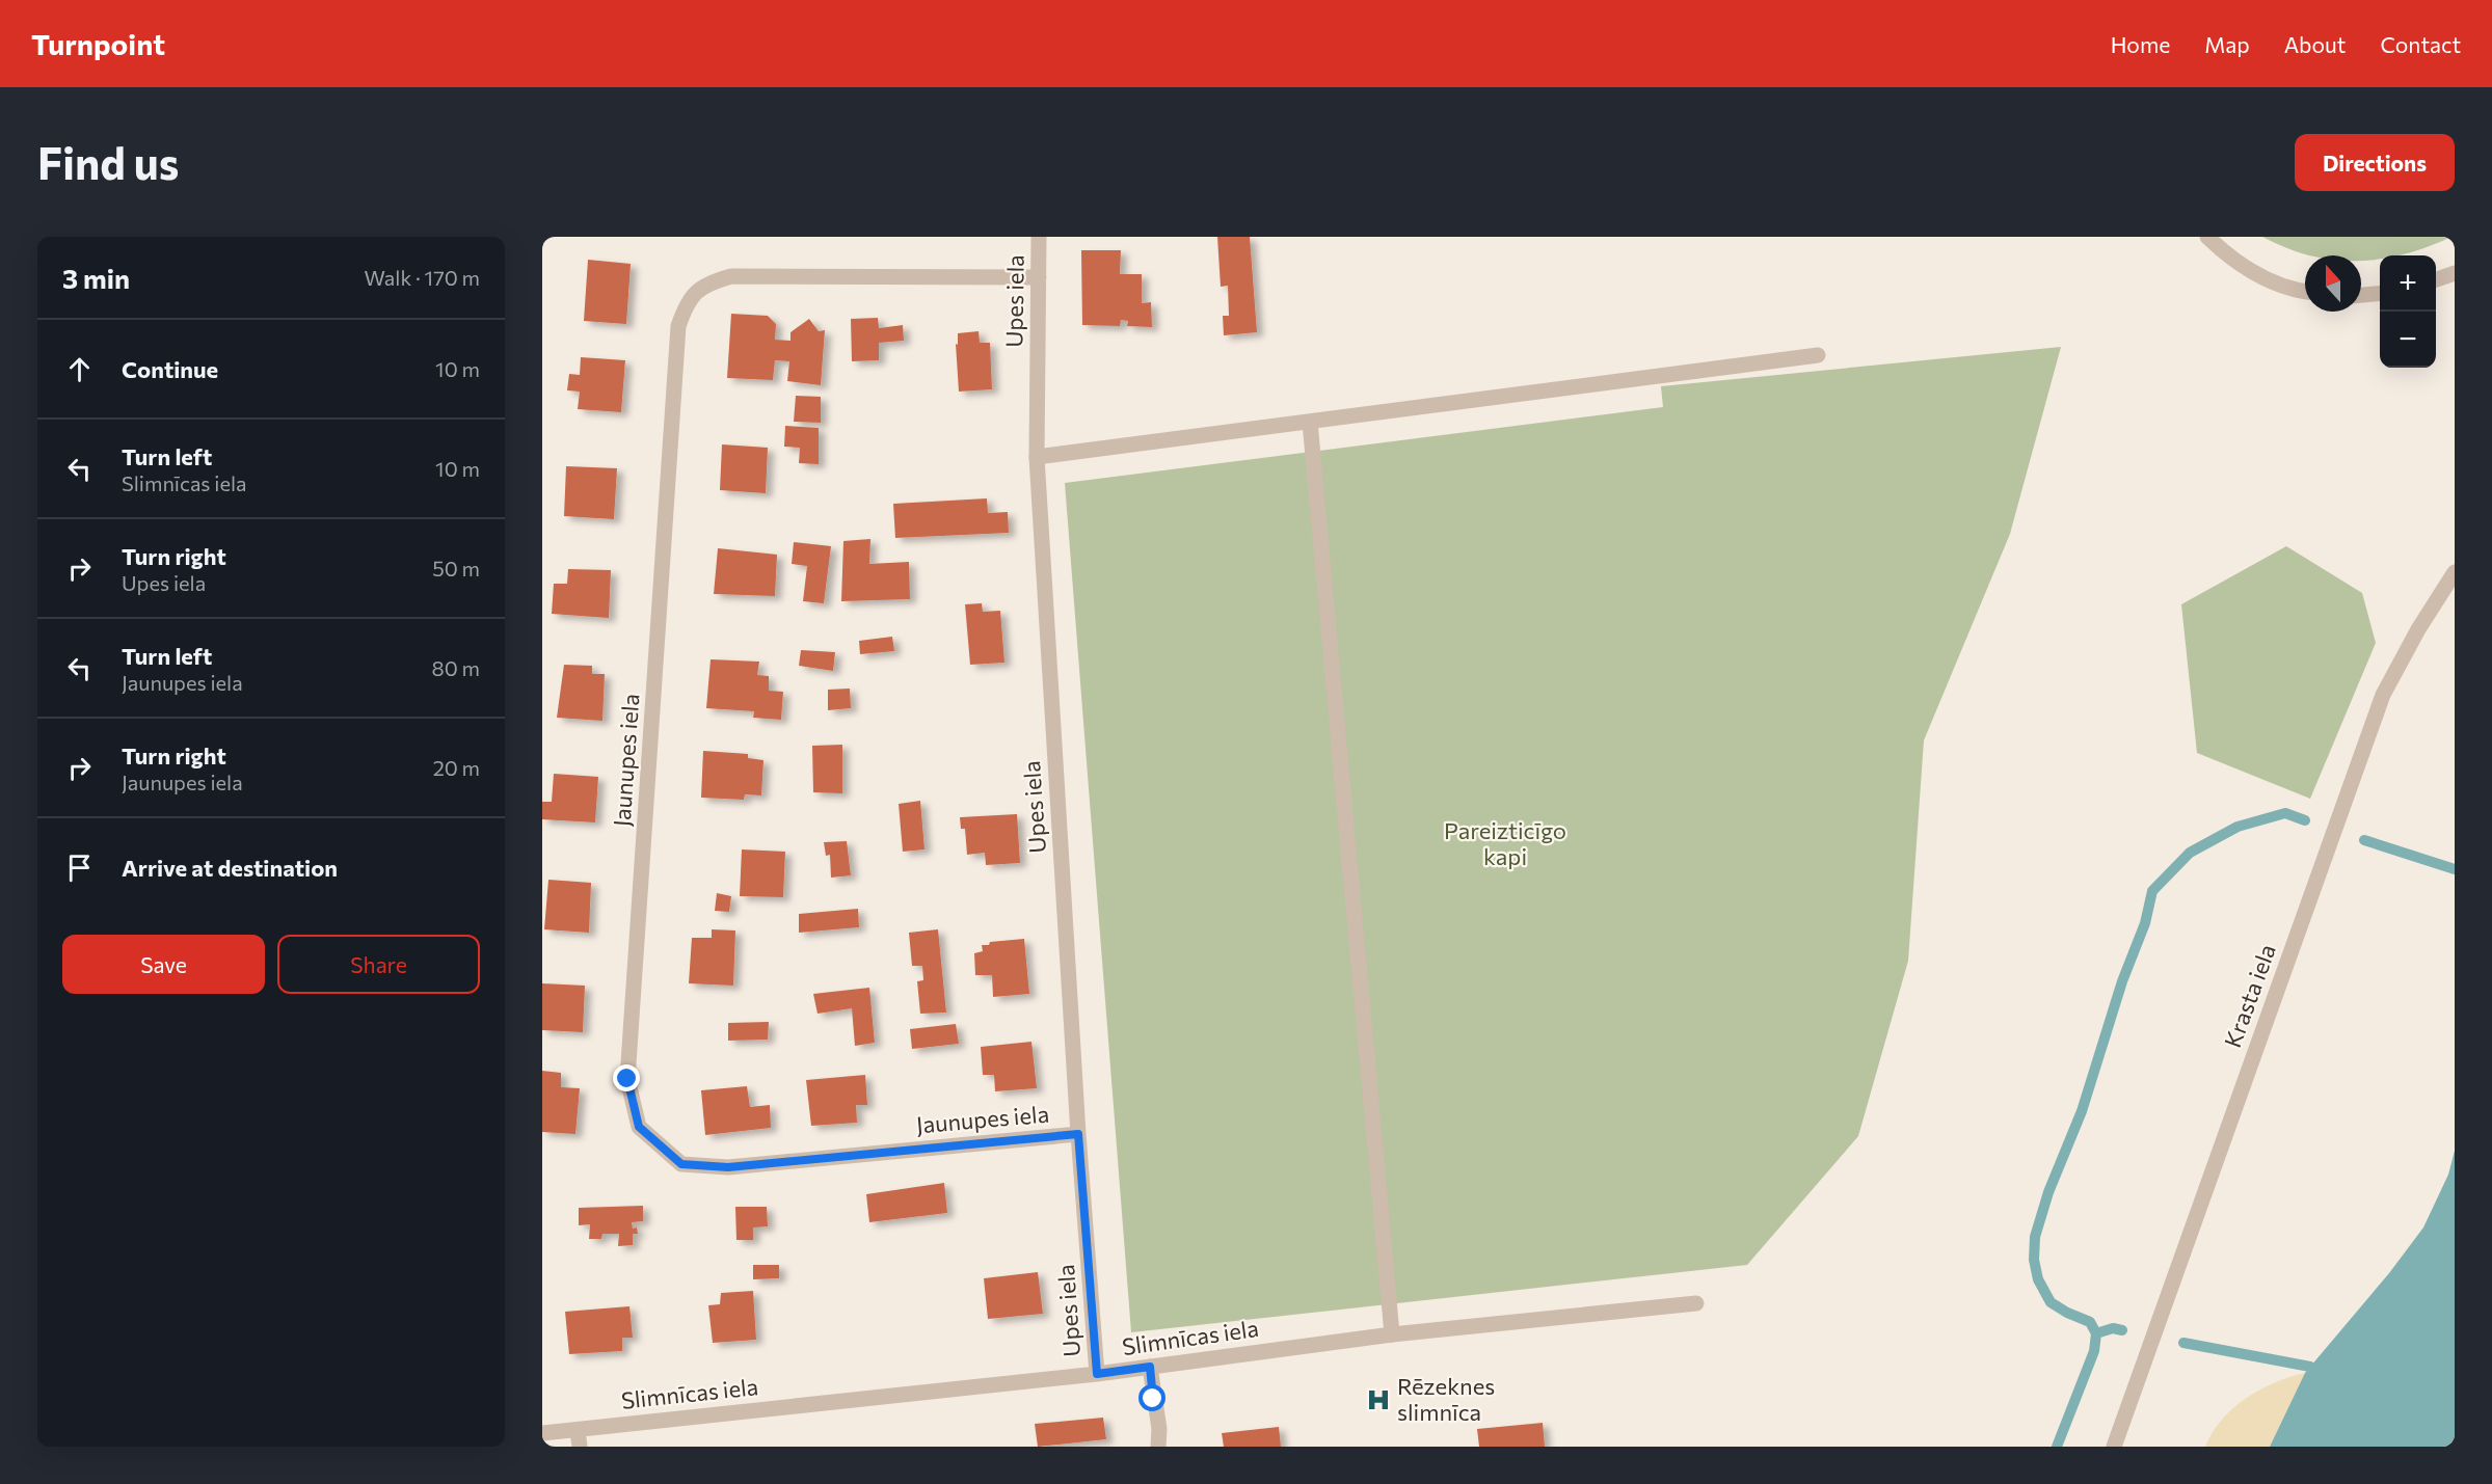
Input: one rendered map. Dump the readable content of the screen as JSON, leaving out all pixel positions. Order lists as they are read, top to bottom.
{
  "streets": {
    "street": [
      "Upes iela",
      "Jaunupes iela",
      "Krasta iela",
      "Slimnīcas iela"
    ]
  },
  "crossings": [
    ["Upes iela", "Jaunupes iela"],
    ["Upes iela", "Slimnīcas iela"]
  ],
  "parks": ["Pareizticīgo kapi"],
  "places": {
    "hospital": ["Rēzeknes slimnīca"]
  },
  "north": "top",
  "page": {
    "header": "Turnpoint",
    "nav": [
      "Home",
      "Map",
      "About",
      "Contact"
    ],
    "buttons": [
      "Directions",
      ["Save", "Share"]
    ],
    "title": "Find us",
    "heading": ["3 min", "Walk · 170 m"],
    "map_buttons": ["+", "−"],
    "list": [
      ["Continue", "10 m"],
      ["Turn left", "Slimnīcas iela", "10 m"],
      ["Turn right", "Upes iela", "50 m"],
      ["Turn left", "Jaunupes iela", "80 m"],
      ["Turn right", "Jaunupes iela", "20 m"],
      "Arrive at destination"
    ]
  }
}
